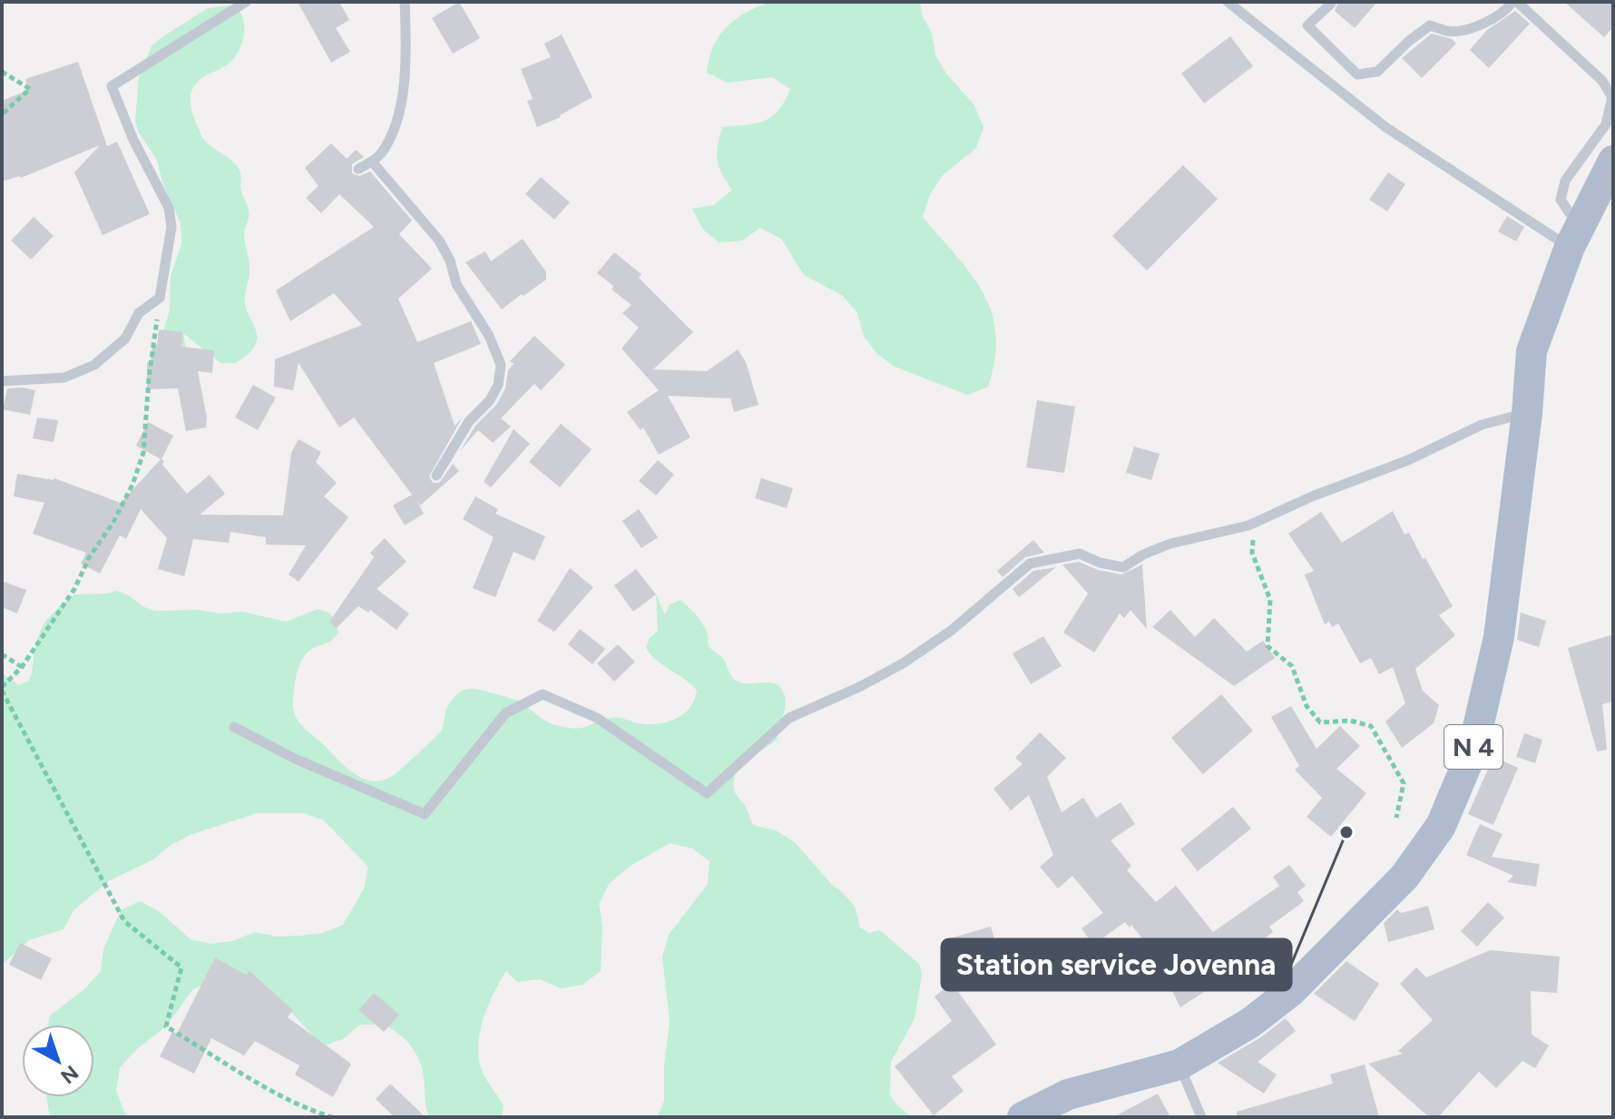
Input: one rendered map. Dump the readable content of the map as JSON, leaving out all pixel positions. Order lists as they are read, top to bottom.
{
  "streets": {
    "main road": ["N 4"]
  },
  "places": ["Station service Jovenna"],
  "north": "bottom right"
}
